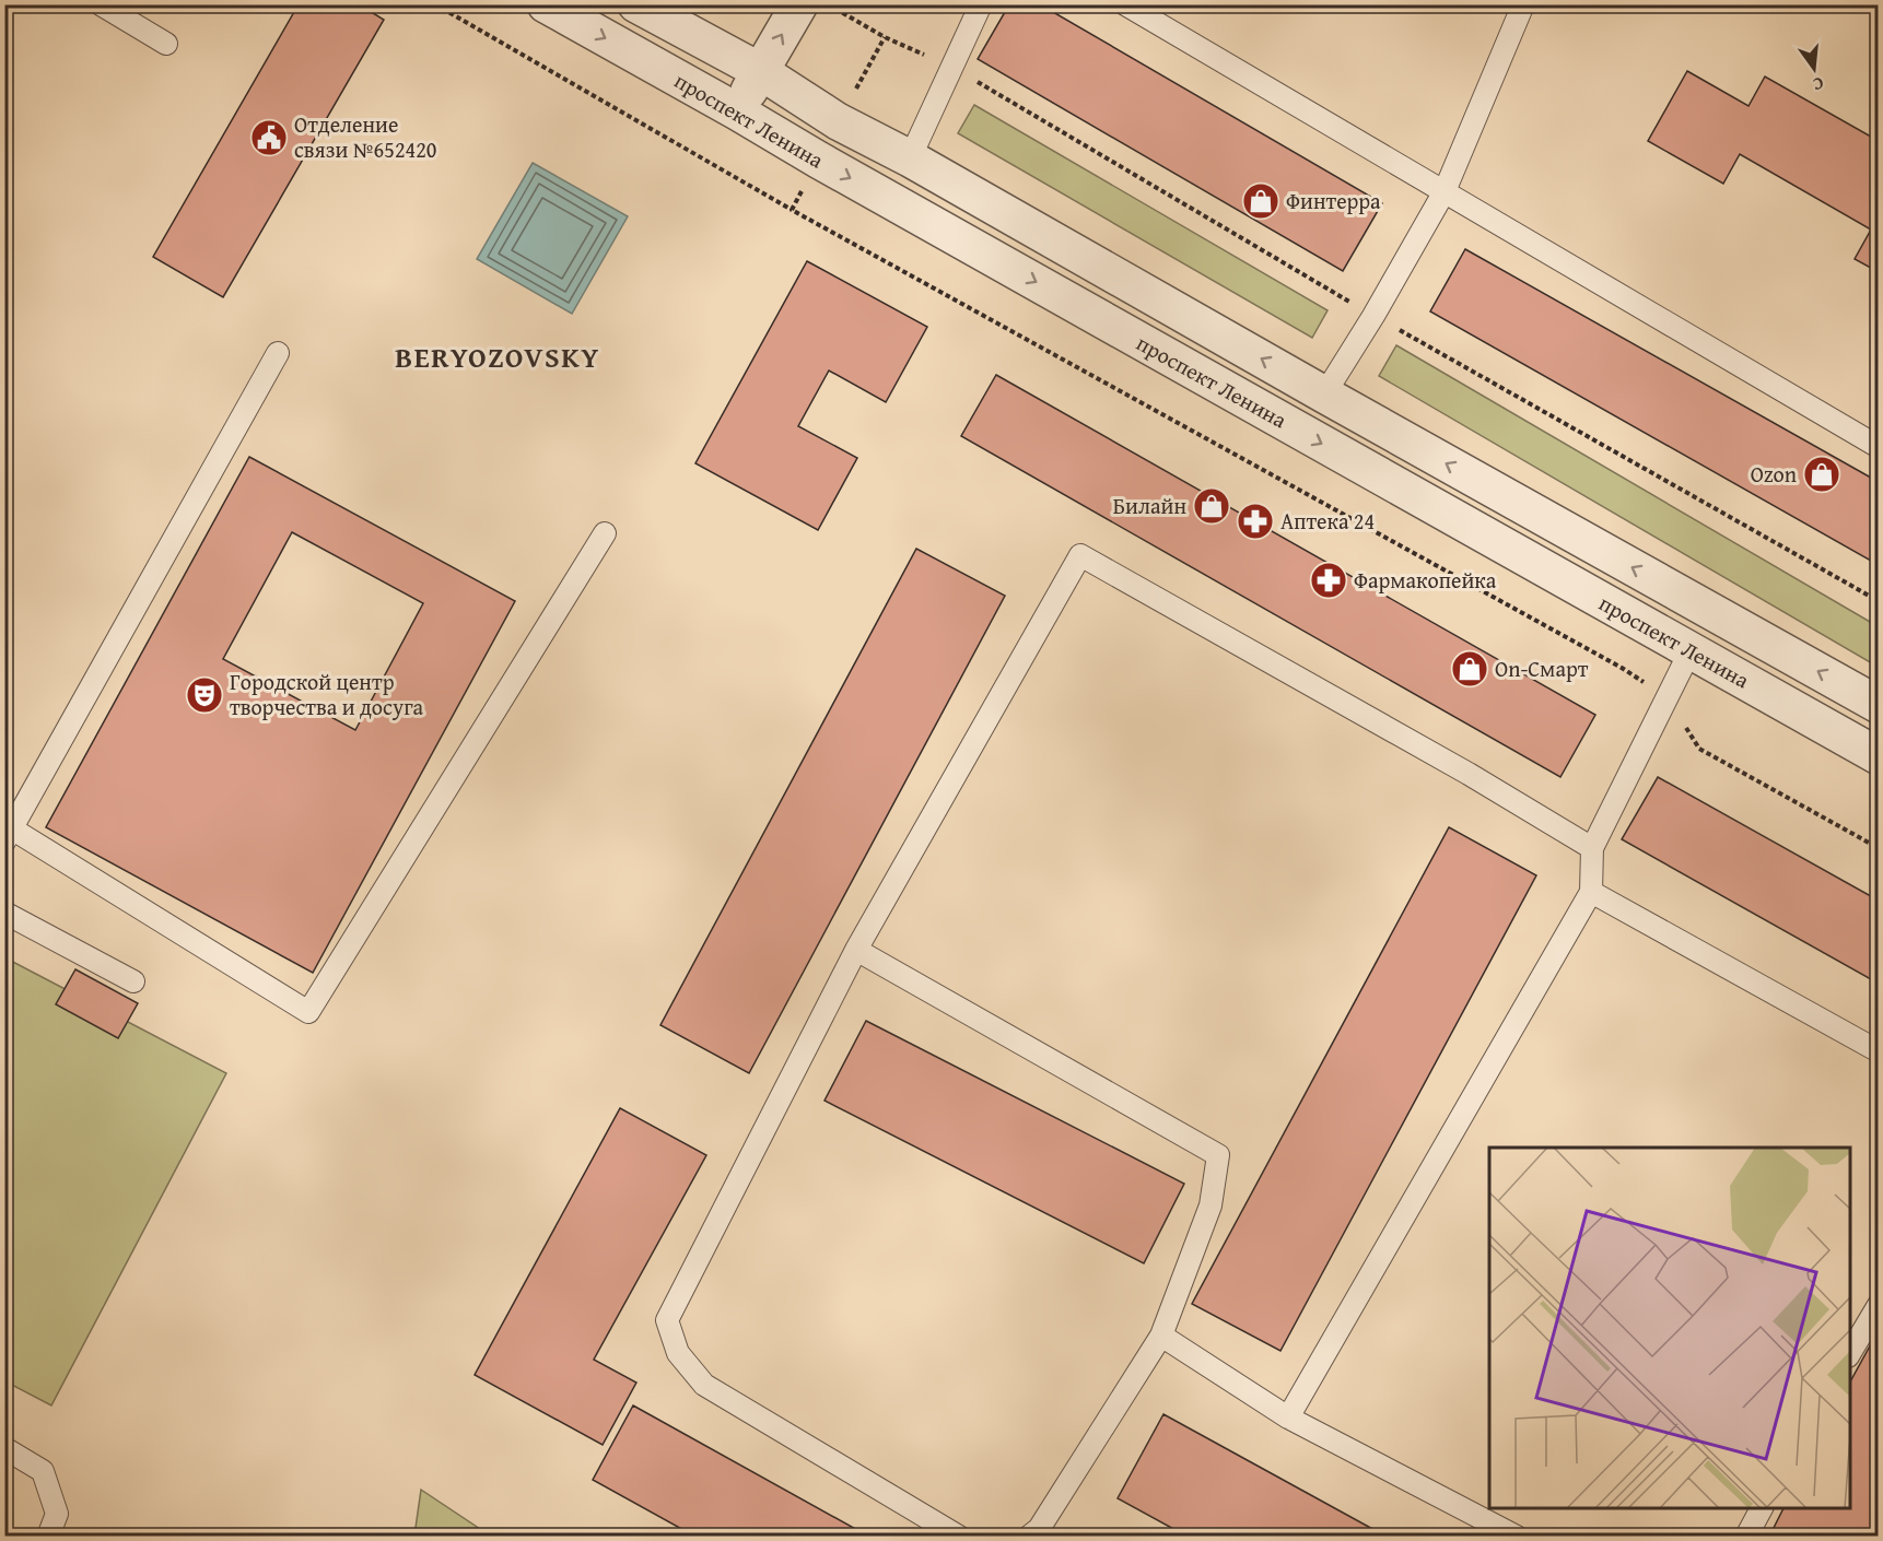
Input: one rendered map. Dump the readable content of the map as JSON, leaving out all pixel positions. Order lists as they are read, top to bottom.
{
  "streets": {
    "street": ["проспект Ленина"]
  },
  "districts": ["BERYOZOVSKY"],
  "places": {
    "public building": ["Отделение связи №652420"],
    "shop": [
      "Финтерра",
      "Ozon",
      "Билайн",
      "On-Смарт"
    ],
    "pharmacy": ["Аптека 24", "Фармакопейка"],
    "theatre": ["Городской центр творчества и досуга"]
  },
  "north": "bottom"
}
